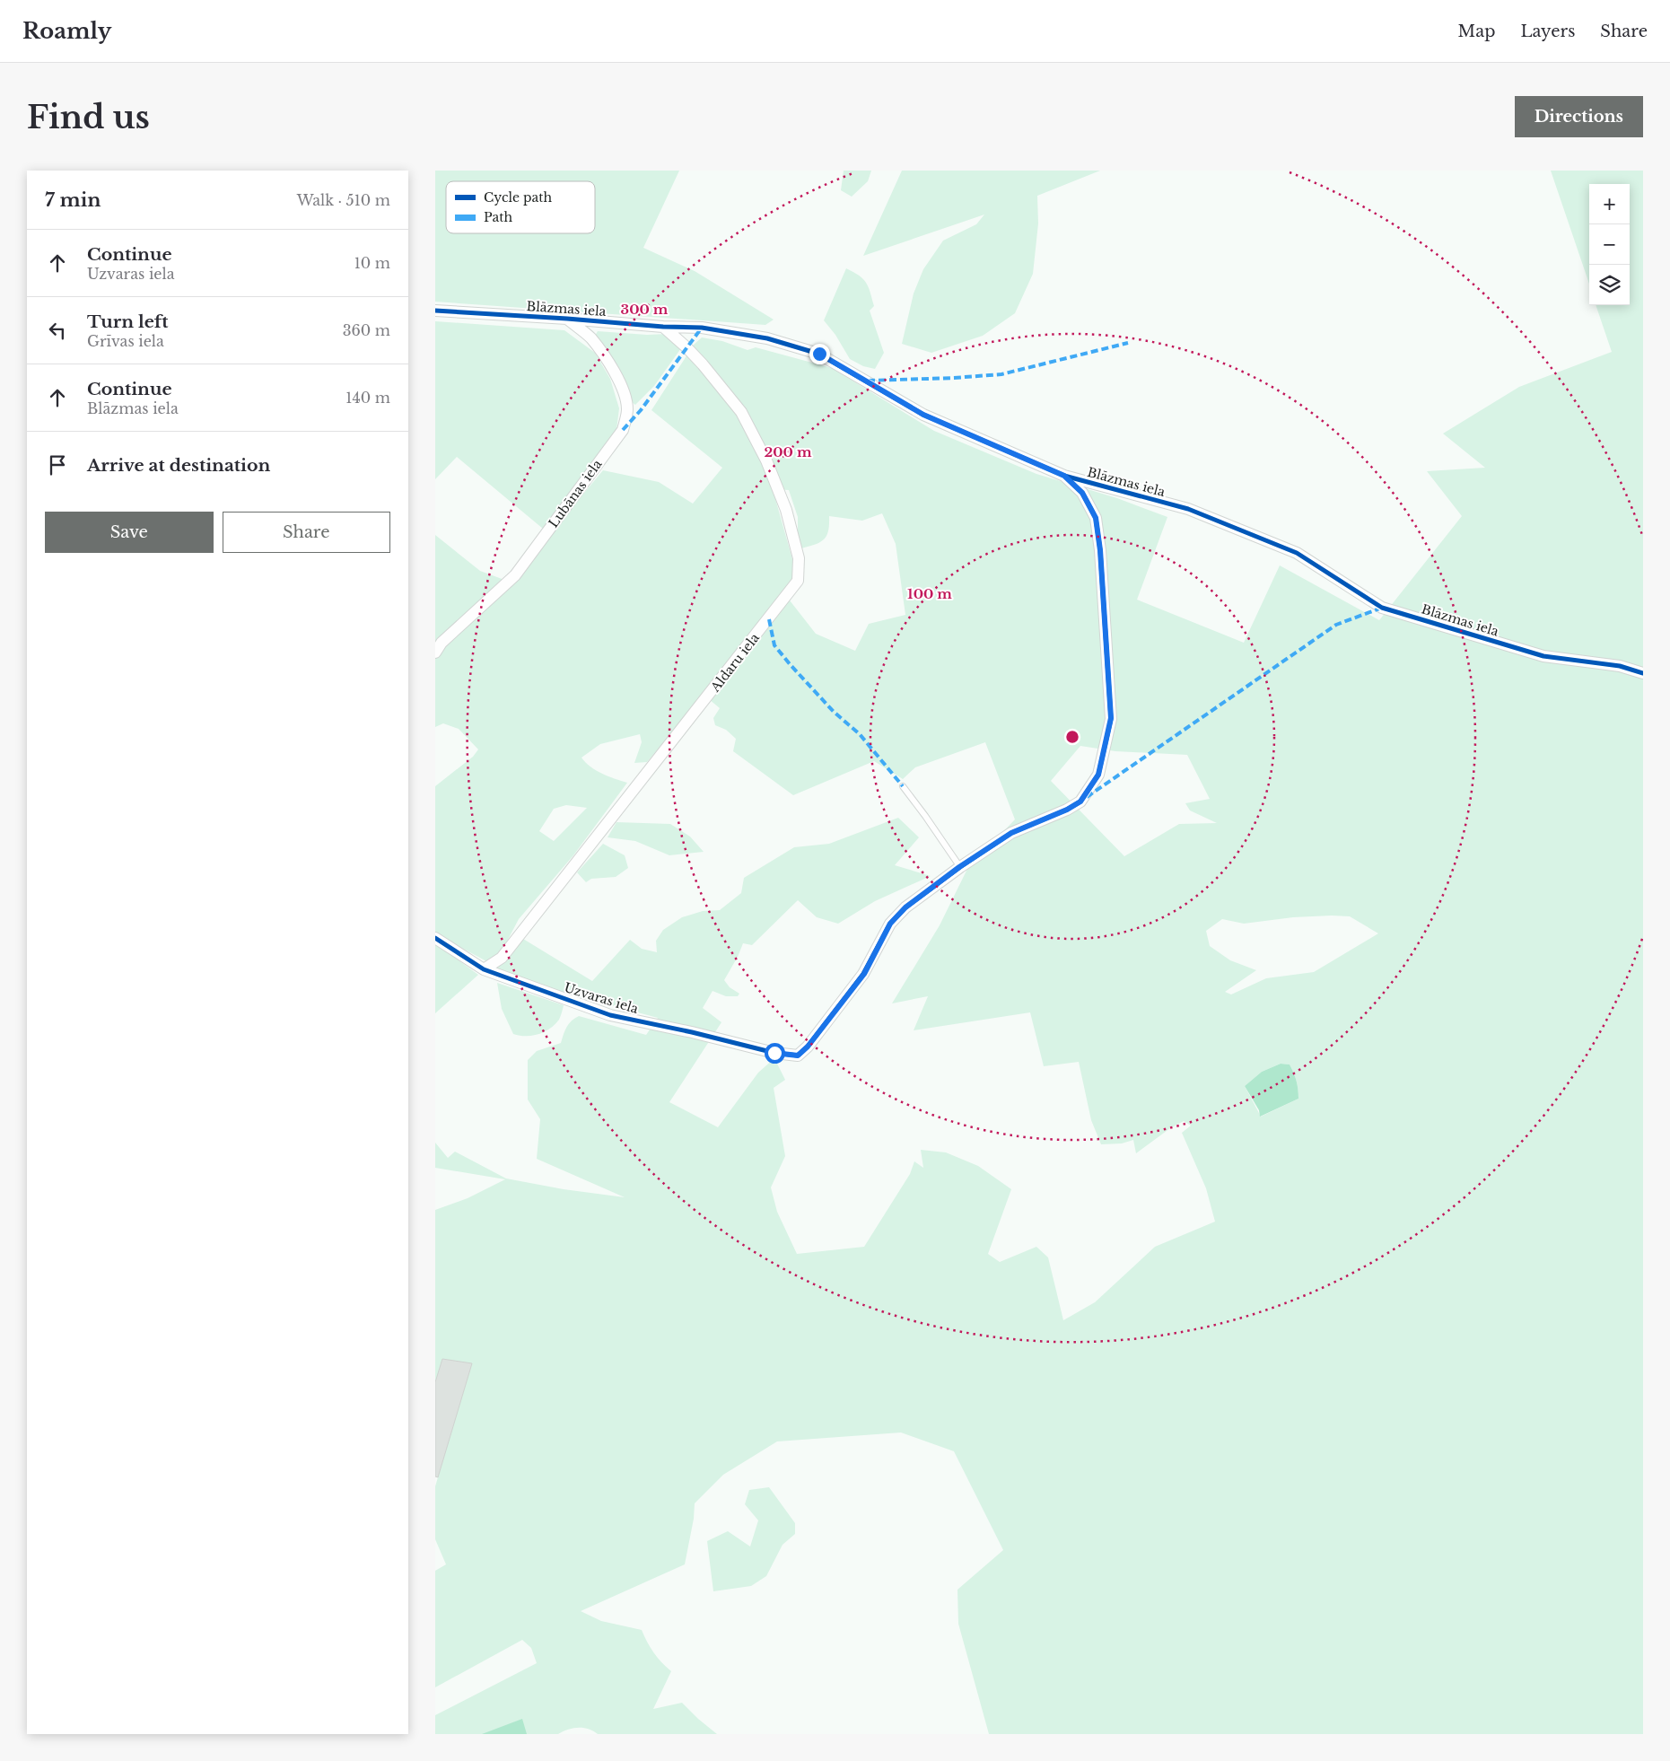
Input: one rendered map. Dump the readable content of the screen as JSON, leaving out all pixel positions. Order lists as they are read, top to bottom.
{
  "streets": {
    "street": [
      "Blāzmas iela",
      "Lubānas iela",
      "Aldaru iela",
      "Uzvaras iela"
    ]
  },
  "crossings": [
    ["Blāzmas iela", "Lubānas iela"],
    ["Blāzmas iela", "Aldaru iela"],
    ["Aldaru iela", "Uzvaras iela"]
  ],
  "legend": ["Cycle path", "Path"],
  "page": {
    "header": "Roamly",
    "nav": ["Map", "Layers", "Share"],
    "buttons": [
      "Directions",
      ["Save", "Share"]
    ],
    "title": "Find us",
    "heading": ["7 min", "Walk · 510 m"],
    "map_buttons": ["+", "−"],
    "list": [
      ["Continue", "Uzvaras iela", "10 m"],
      ["Turn left", "Grīvas iela", "360 m"],
      ["Continue", "Blāzmas iela", "140 m"],
      "Arrive at destination"
    ]
  },
  "rings": ["300 m", "200 m", "100 m"]
}
